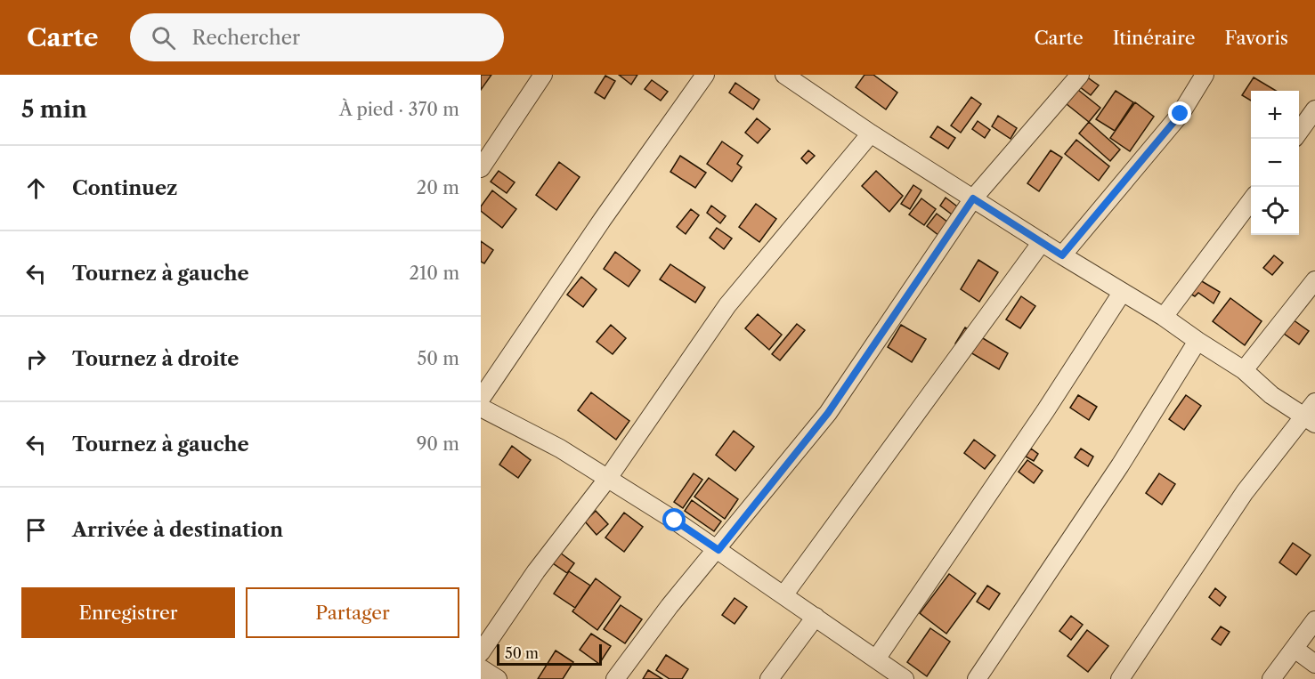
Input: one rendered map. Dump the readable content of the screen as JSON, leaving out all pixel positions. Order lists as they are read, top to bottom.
{
  "scale_bar": "50 m",
  "page": {
    "header": "Carte",
    "search": "Rechercher",
    "nav": ["Carte", "Itinéraire", "Favoris"],
    "heading": ["5 min", "À pied · 370 m"],
    "map_buttons": ["+", "−"],
    "list": [
      ["Continuez", "20 m"],
      ["Tournez à gauche", "210 m"],
      ["Tournez à droite", "50 m"],
      ["Tournez à gauche", "90 m"],
      "Arrivée à destination"
    ],
    "buttons": ["Enregistrer", "Partager"],
    "scale": "50 m"
  }
}
